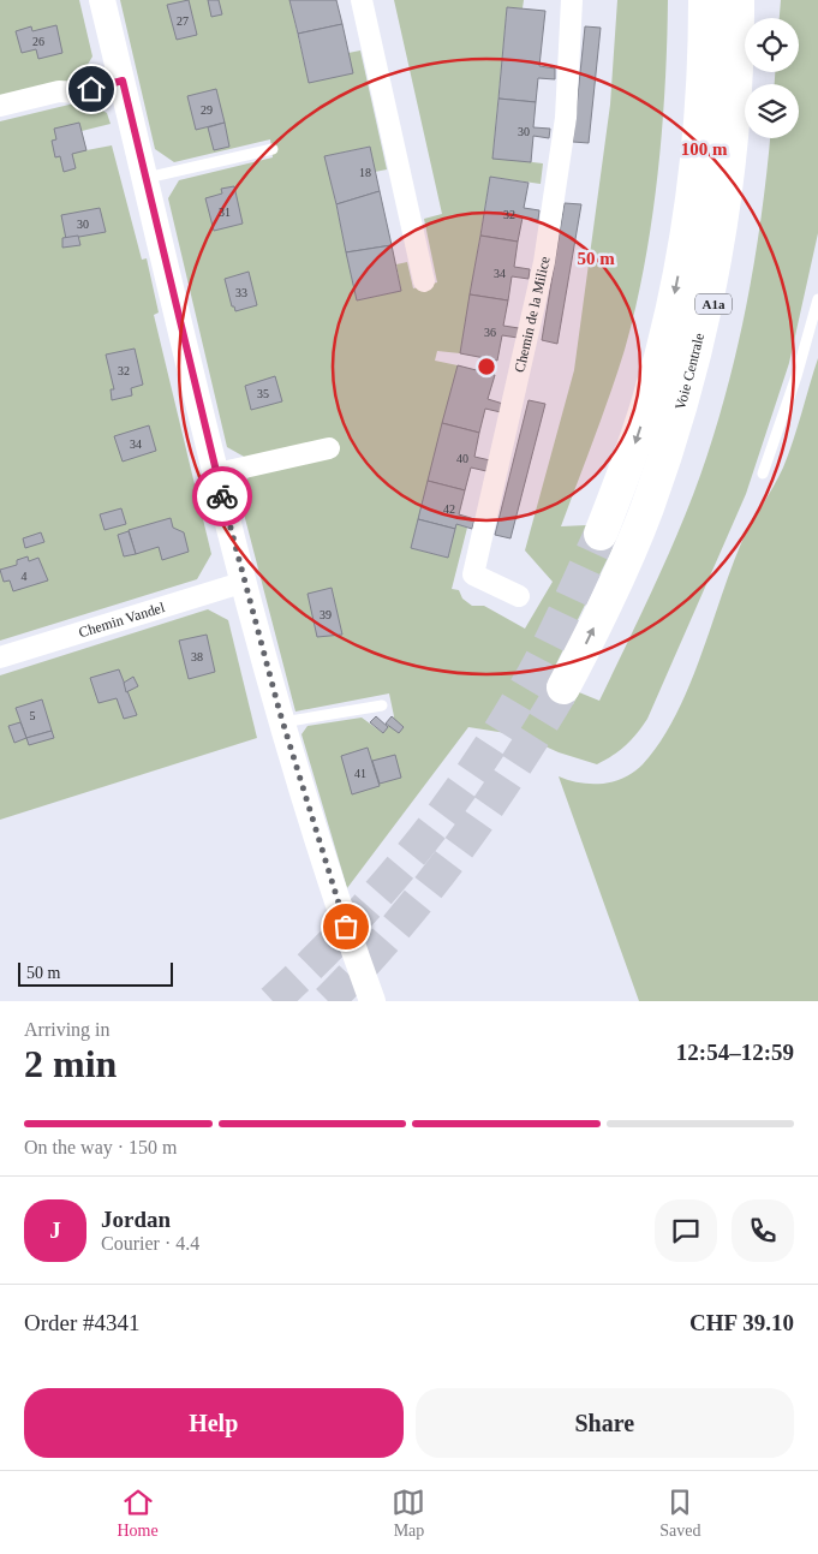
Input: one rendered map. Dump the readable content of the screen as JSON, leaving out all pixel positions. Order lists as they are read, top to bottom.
{
  "streets": {
    "highway": ["A1a", "Voie Centrale"],
    "street": ["Chemin de la Milice", "Chemin Vandel"]
  },
  "crossings": [
    ["A1a", "Voie Centrale"]
  ],
  "house_numbers": [
    "27",
    "26",
    "29",
    "30",
    "18",
    "31",
    "32",
    "30",
    "34",
    "33",
    "36",
    "32",
    "35",
    "34",
    "40",
    "42",
    "4",
    "39",
    "38",
    "5",
    "41"
  ],
  "scale_bar": "50 m",
  "page": {
    "scale": "50 m",
    "heading": ["2 min", "Arriving in", "12:54–12:59"],
    "panel": [
      "Jordan",
      "Courier · 4.4",
      "Order #4341",
      "CHF 39.10"
    ],
    "bar": "On the way · 150 m",
    "round": "J",
    "buttons": ["Help", "Share"],
    "tabs": ["Home", "Map", "Saved"]
  },
  "rings": ["100 m", "50 m"]
}
